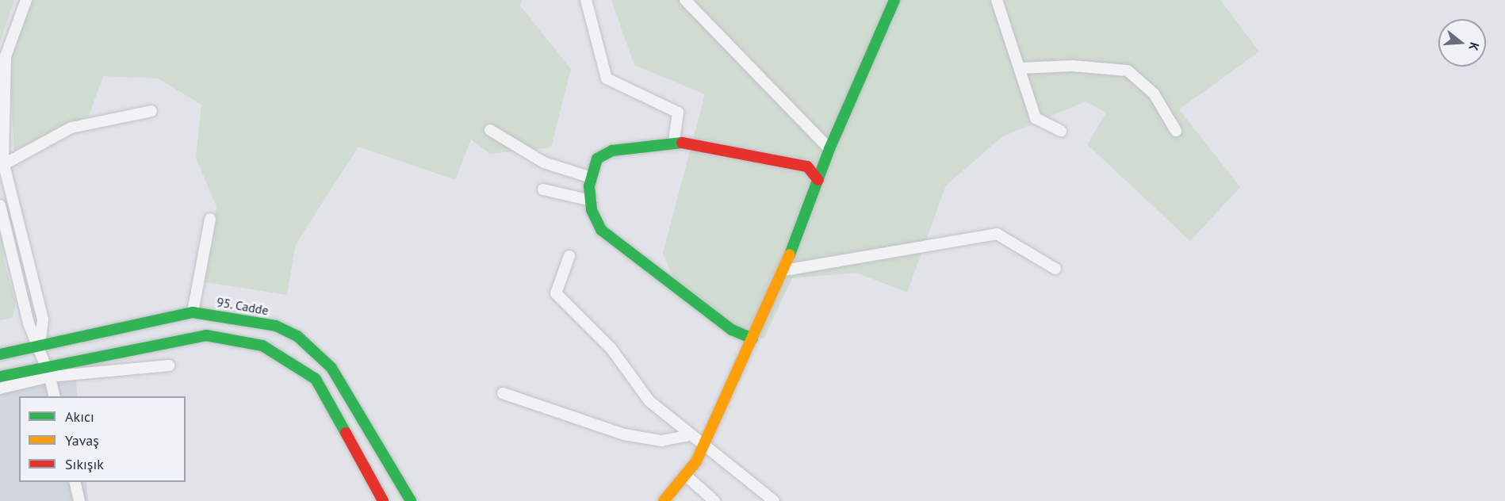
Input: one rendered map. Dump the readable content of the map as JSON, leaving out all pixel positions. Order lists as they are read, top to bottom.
{
  "streets": {
    "street": ["95. Cadde"]
  },
  "legend": ["Akıcı", "Yavaş", "Sıkışık"],
  "north": "right"
}
